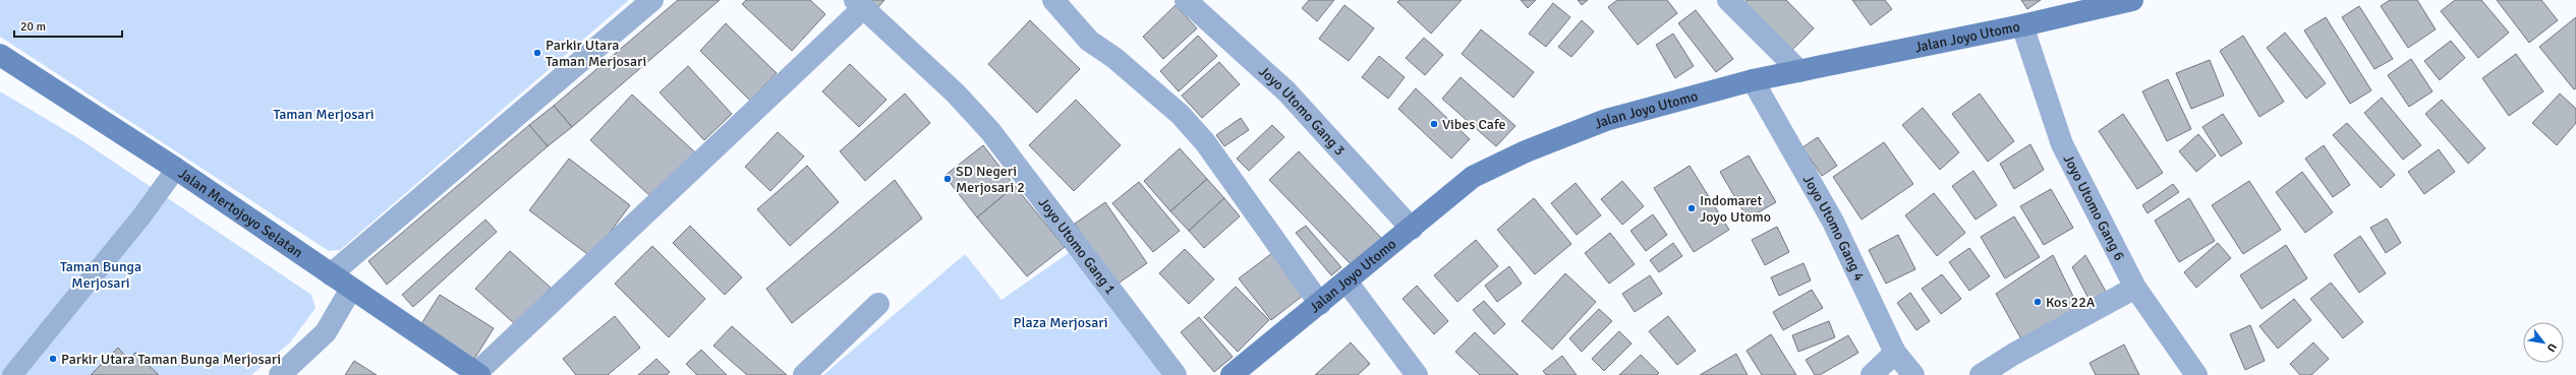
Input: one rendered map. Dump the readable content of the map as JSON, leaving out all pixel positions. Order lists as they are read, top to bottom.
{
  "streets": {
    "main road": ["Jalan Joyo Utomo", "Jalan Mertojoyo Selatan"],
    "street": [
      "Joyo Utomo Gang 3",
      "Joyo Utomo Gang 6",
      "Joyo Utomo Gang 4",
      "Joyo Utomo Gang 1"
    ]
  },
  "crossings": [
    ["Jalan Joyo Utomo", "Joyo Utomo Gang 3"],
    ["Jalan Joyo Utomo", "Joyo Utomo Gang 6"],
    ["Jalan Joyo Utomo", "Joyo Utomo Gang 4"]
  ],
  "parks": ["Taman Merjosari", "Taman Bunga Merjosari", "Plaza Merjosari"],
  "places": [
    "Parkir Utara Taman Merjosari",
    "Vibes Cafe",
    "SD Negeri Merjosari 2",
    "Indomaret Joyo Utomo",
    "Kos 22A",
    "Parkir Utara Taman Bunga Merjosari"
  ],
  "scale_bar": "20 m",
  "north": "bottom right"
}
